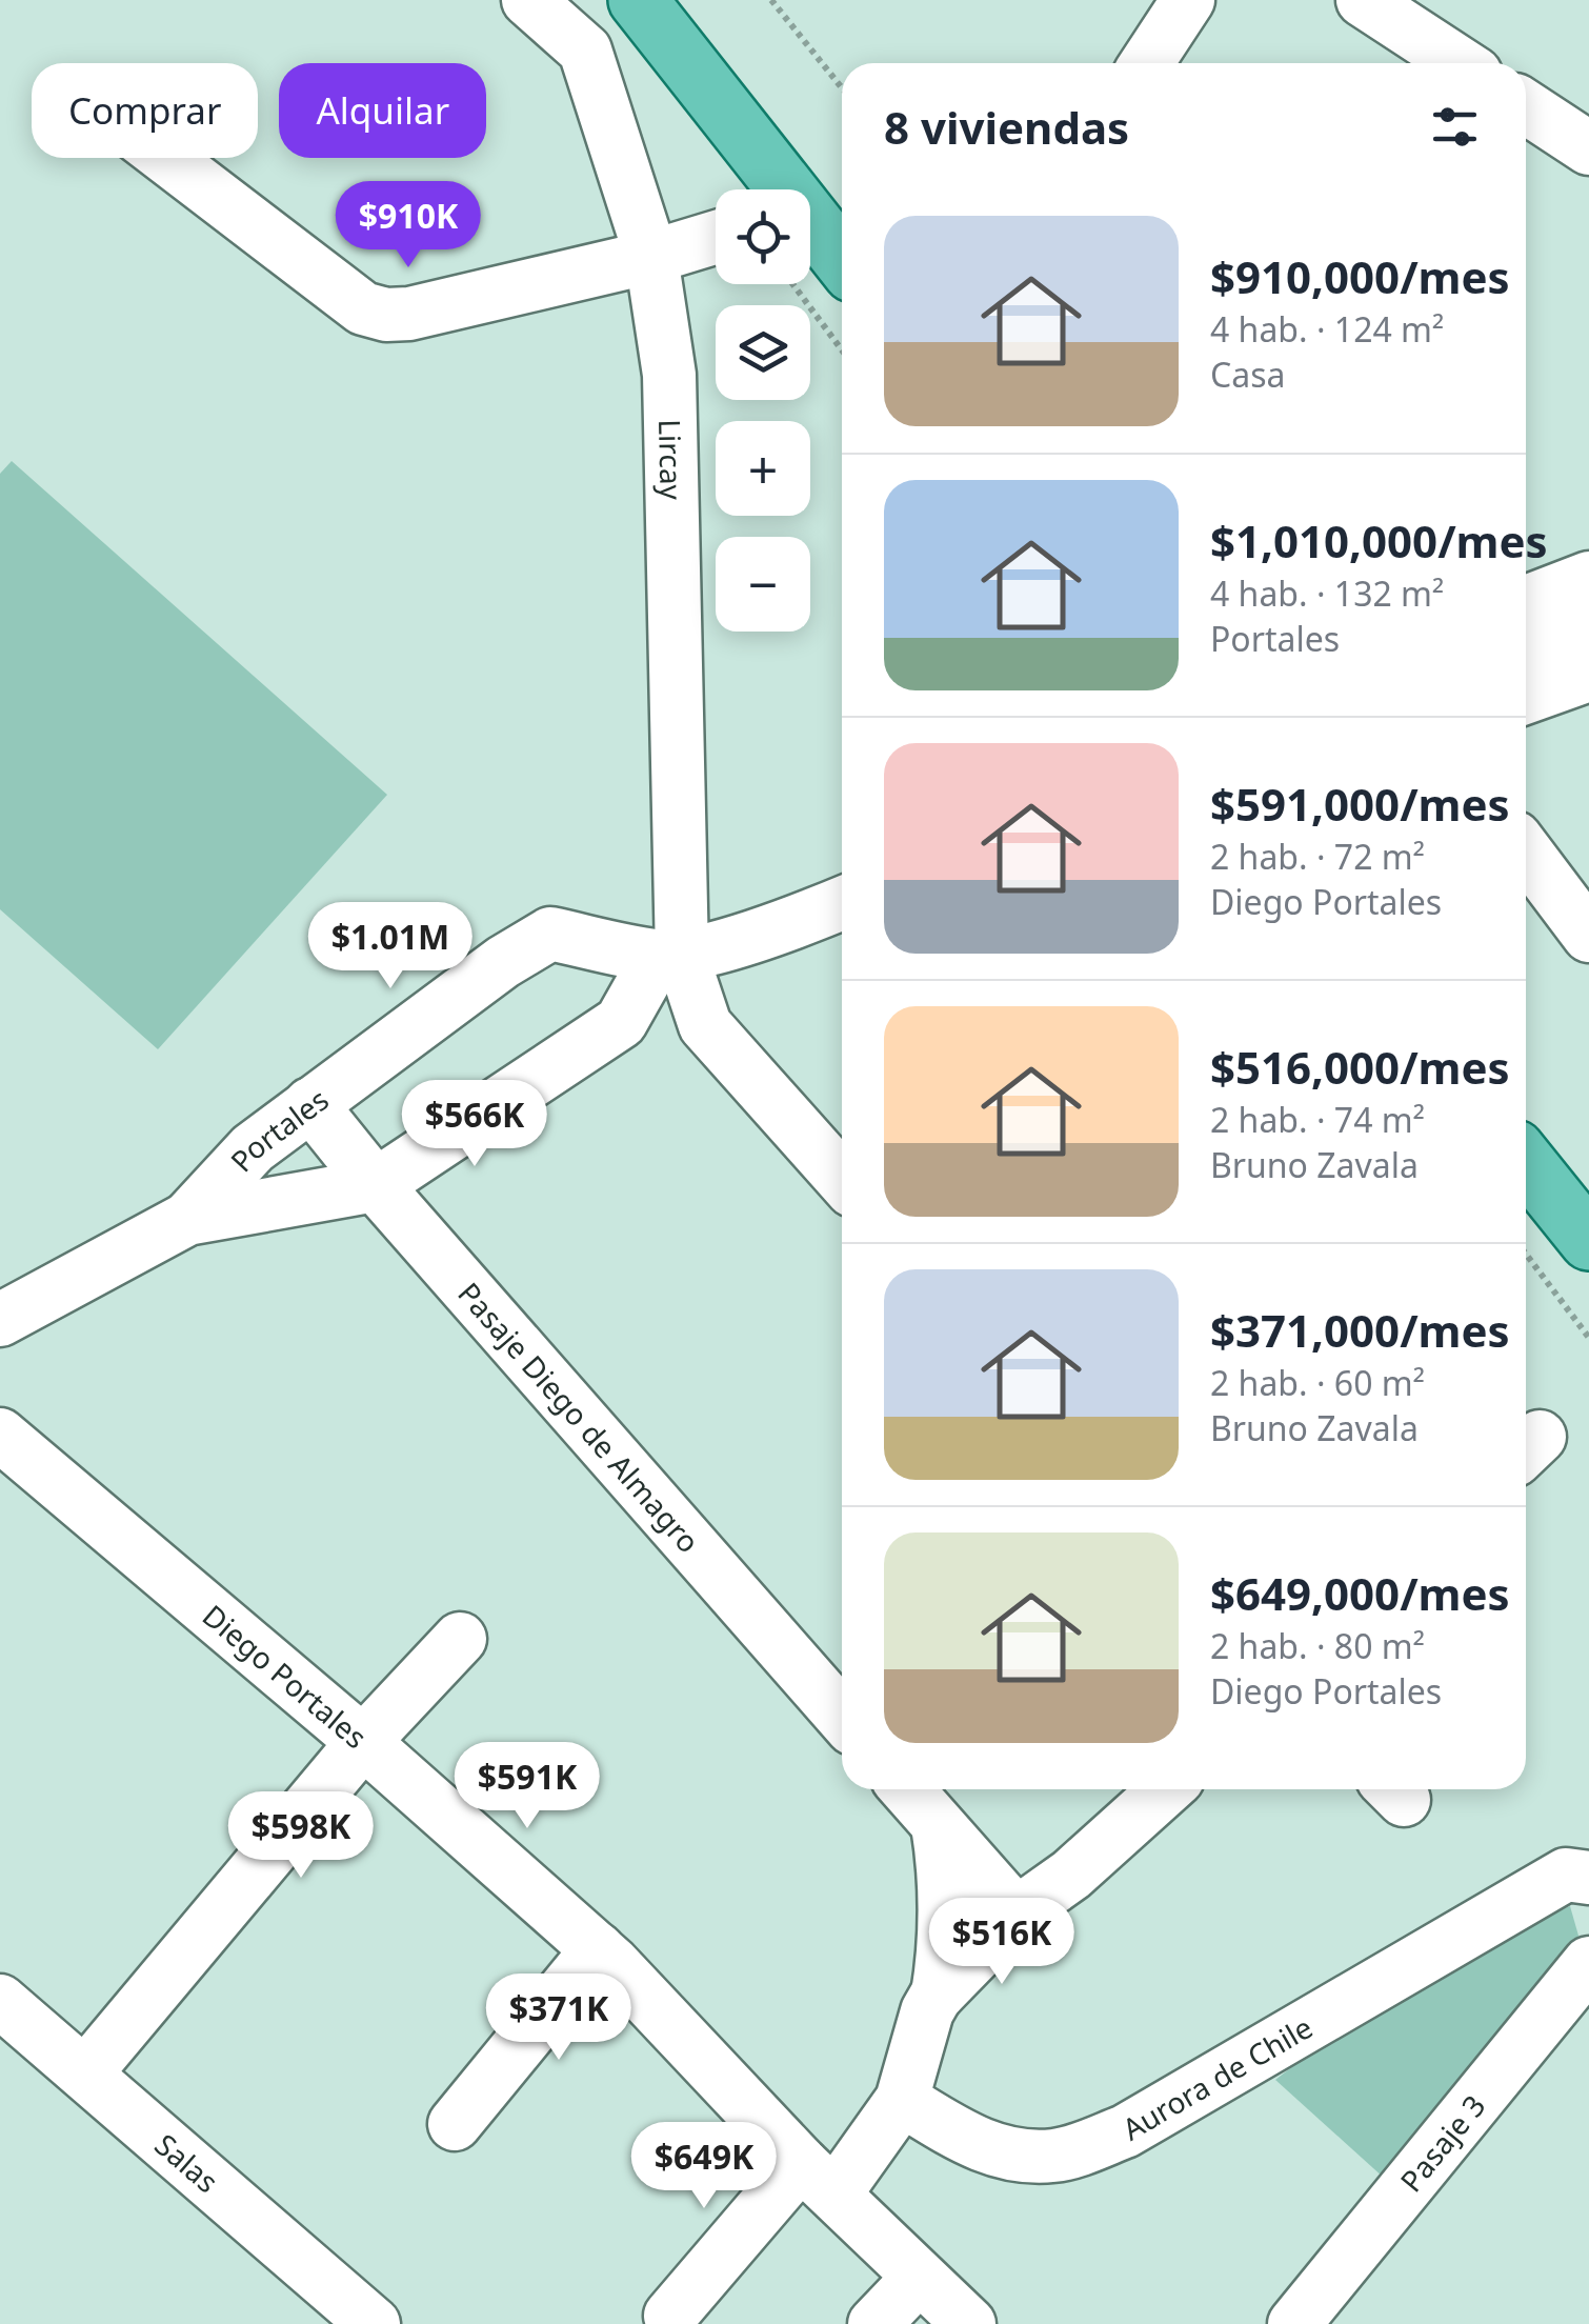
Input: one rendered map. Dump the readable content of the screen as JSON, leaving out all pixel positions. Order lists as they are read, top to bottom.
{
  "streets": {
    "street": [
      "Lircay",
      "Portales",
      "Pasaje Diego de Almagro",
      "Diego Portales",
      "Aurora de Chile",
      "Pasaje 3",
      "Salas"
    ]
  },
  "crossings": [
    ["Lircay", "Portales"],
    ["Portales", "Pasaje Diego de Almagro"]
  ],
  "page": {
    "chip": ["Comprar", "Alquilar"],
    "heading": "8 viviendas",
    "price": [
      "$910K",
      "$1.01M",
      "$566K",
      "$591K",
      "$598K",
      "$516K",
      "$371K",
      "$649K"
    ],
    "map_buttons": ["+", "−"],
    "list": [
      {
        "name": "$910,000/mes",
        "note": "4 hab. · 124 m² · Casa"
      },
      {
        "name": "$1,010,000/mes",
        "note": "4 hab. · 132 m² · Portales"
      },
      {
        "name": "$591,000/mes",
        "note": "2 hab. · 72 m² · Diego Portales"
      },
      {
        "name": "$516,000/mes",
        "note": "2 hab. · 74 m² · Bruno Zavala"
      },
      {
        "name": "$371,000/mes",
        "note": "2 hab. · 60 m² · Bruno Zavala"
      },
      {
        "name": "$649,000/mes",
        "note": "2 hab. · 80 m² · Diego Portales"
      }
    ]
  }
}
